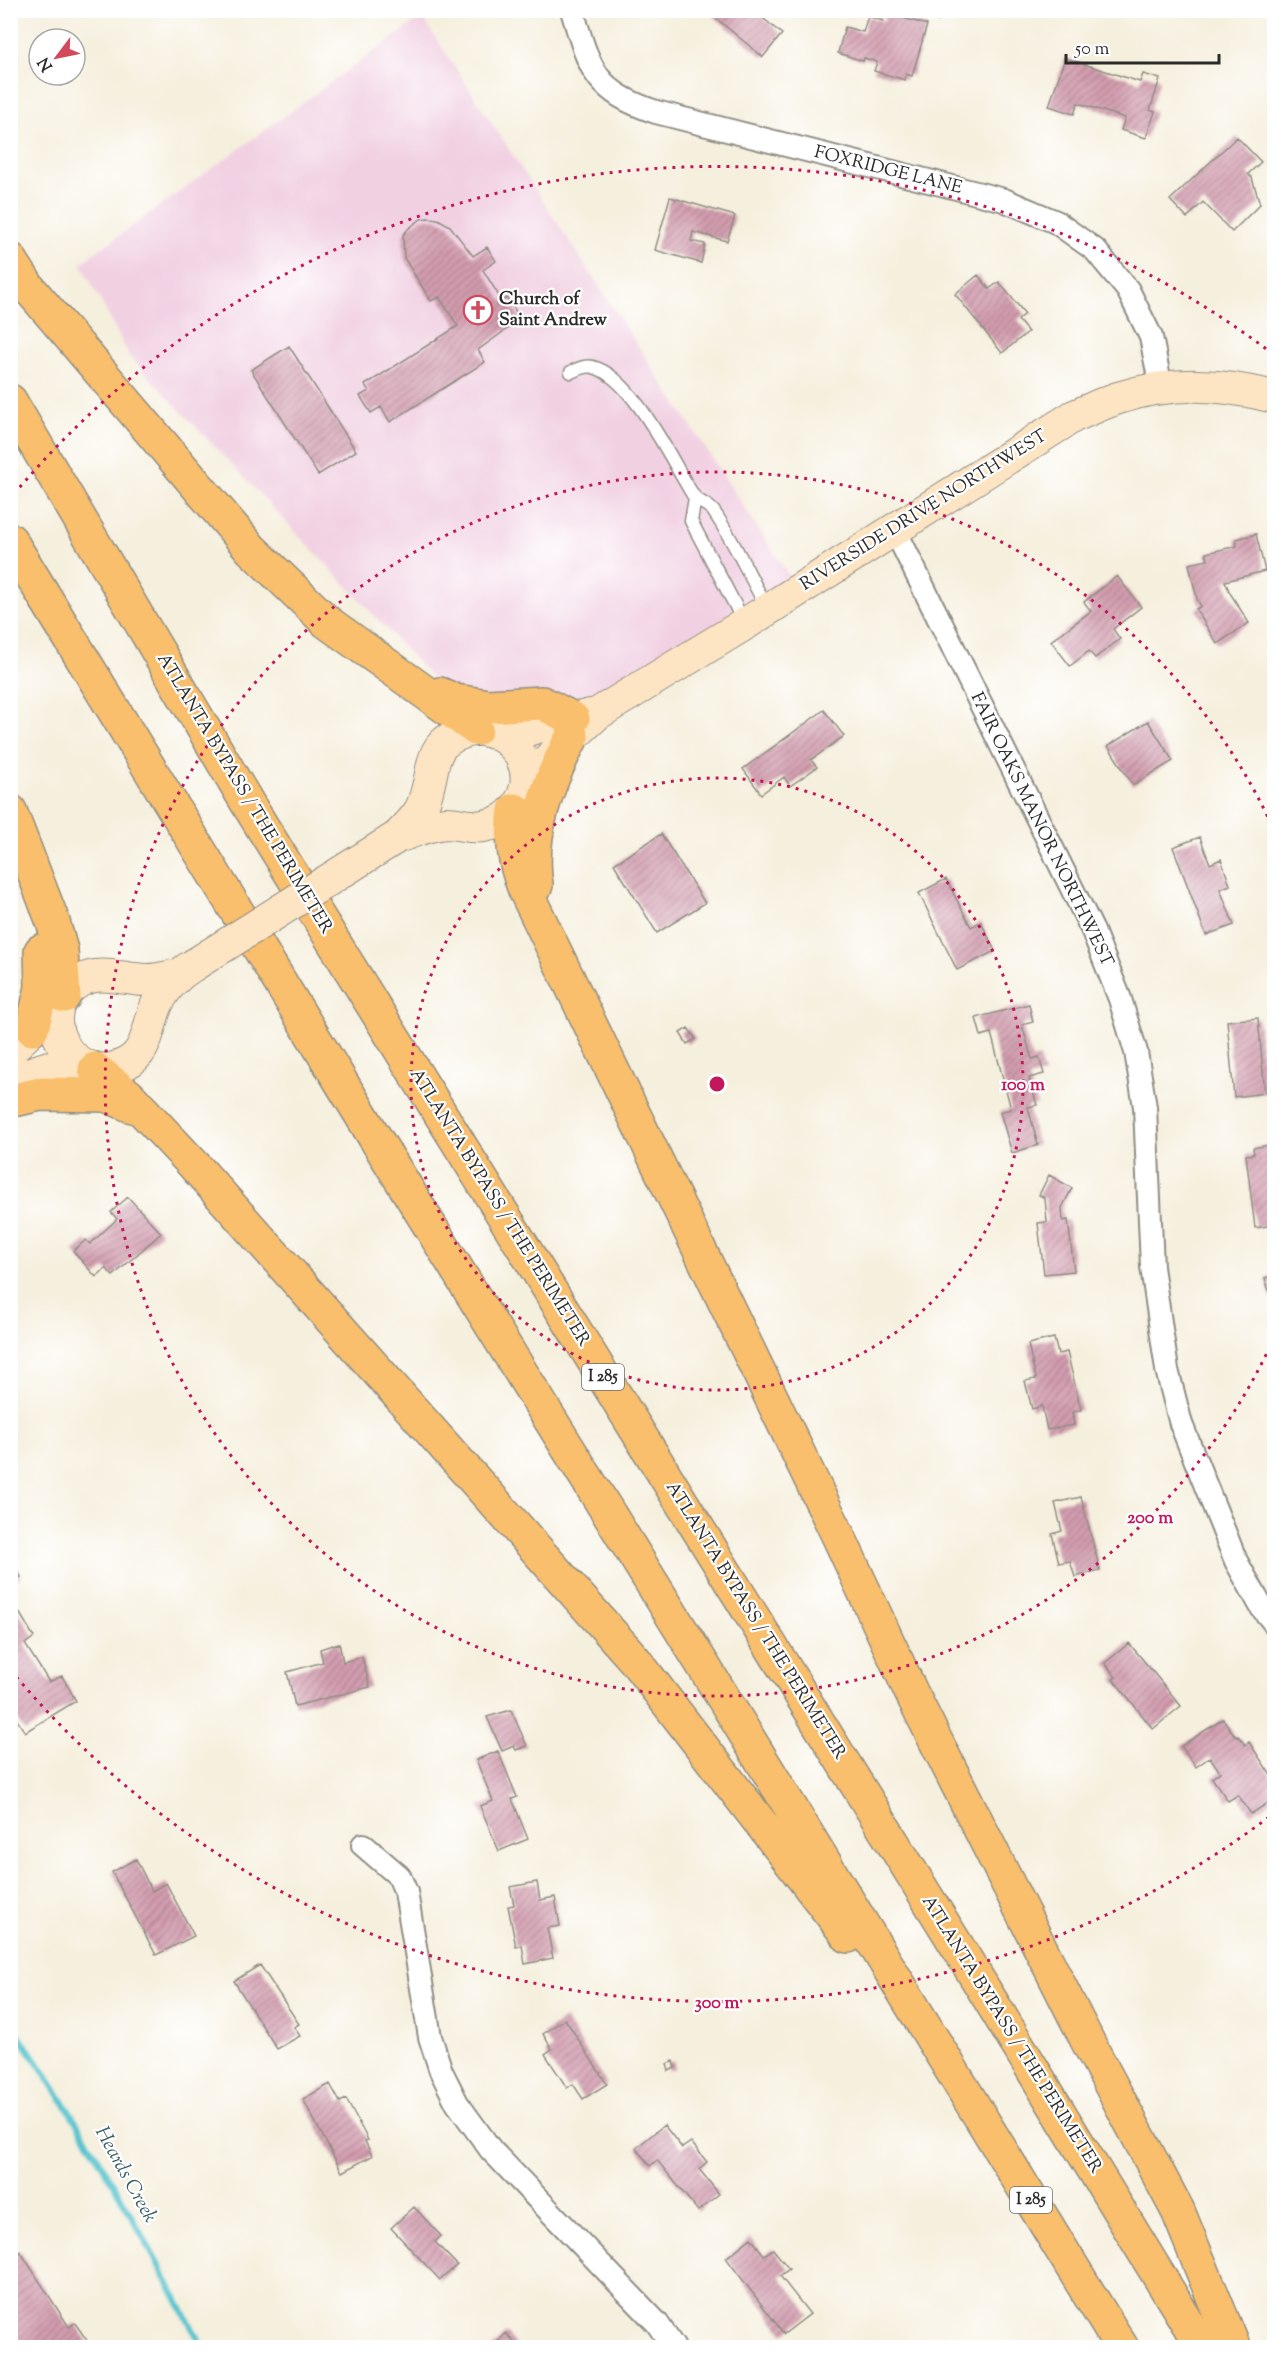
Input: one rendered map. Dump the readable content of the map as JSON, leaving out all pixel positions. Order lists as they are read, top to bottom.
{
  "streets": {
    "highway": ["ATLANTA BYPASS / THE PERIMETER", "I 285"],
    "street": ["FOXRIDGE LANE", "RIVERSIDE DRIVE NORTHWEST", "FAIR OAKS MANOR NORTHWEST"]
  },
  "crossings": [
    ["FOXRIDGE LANE", "RIVERSIDE DRIVE NORTHWEST"],
    ["RIVERSIDE DRIVE NORTHWEST", "FAIR OAKS MANOR NORTHWEST"]
  ],
  "water": ["Heards Creek"],
  "places": {
    "church": ["Church of Saint Andrew"]
  },
  "scale_bar": "50 m",
  "north": "bottom left",
  "rings": ["100 m", "200 m", "300 m"]
}
